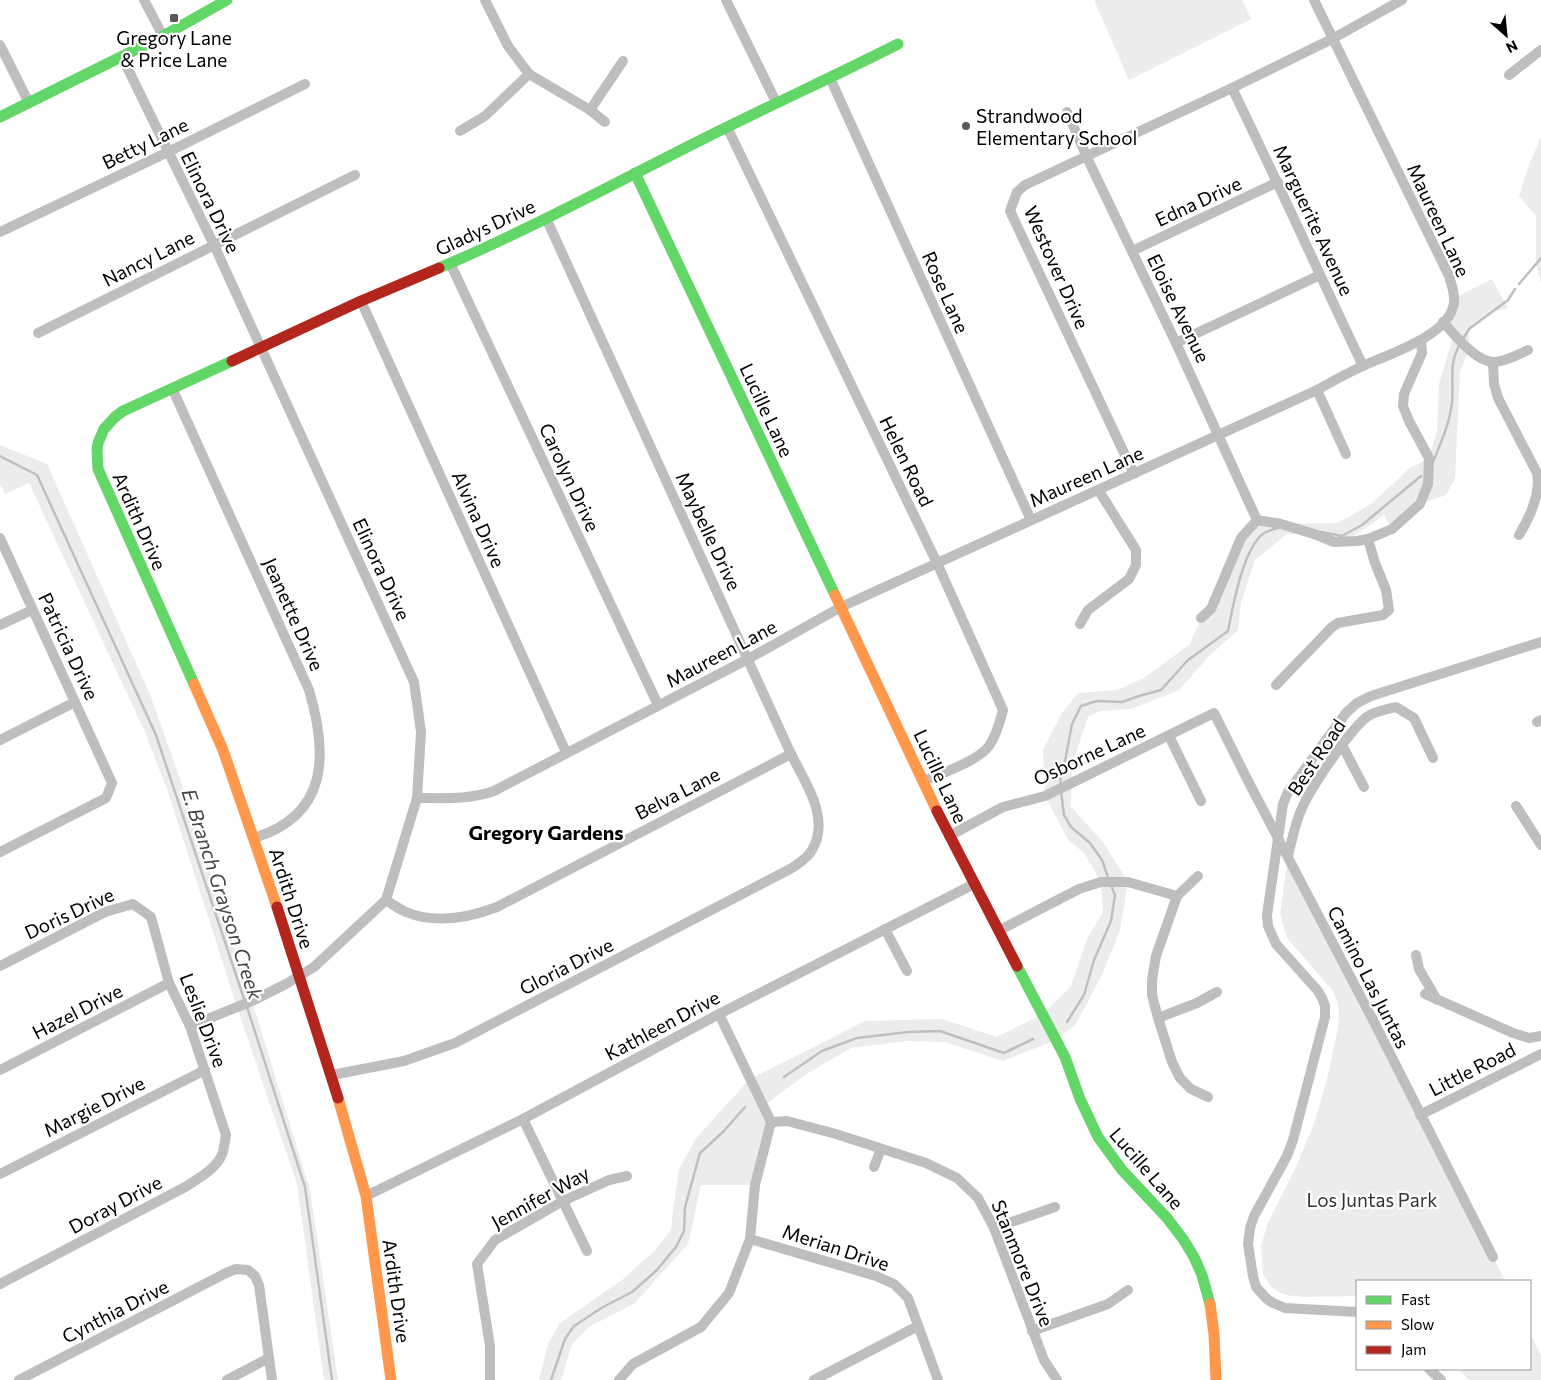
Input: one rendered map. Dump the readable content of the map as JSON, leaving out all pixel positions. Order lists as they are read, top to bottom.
{
  "streets": {
    "street": [
      "Betty Lane",
      "Edna Drive",
      "Elinora Drive",
      "Marguerite Avenue",
      "Maureen Lane",
      "Gladys Drive",
      "Nancy Lane",
      "Westover Drive",
      "Rose Lane",
      "Eloise Avenue",
      "Lucille Lane",
      "Helen Road",
      "Carolyn Drive",
      "Alvina Drive",
      "Ardith Drive",
      "Maybelle Drive",
      "Jeanette Drive",
      "Patricia Drive",
      "Osborne Lane",
      "Best Road",
      "Belva Lane",
      "Doris Drive",
      "Gloria Drive",
      "Camino Las Juntas",
      "Hazel Drive",
      "Leslie Drive",
      "Kathleen Drive",
      "Little Road",
      "Margie Drive",
      "Jennifer Way",
      "Doray Drive",
      "Merian Drive",
      "Stanmore Drive",
      "Cynthia Drive"
    ]
  },
  "crossings": [
    ["Betty Lane", "Elinora Drive"],
    ["Edna Drive", "Marguerite Avenue"],
    ["Edna Drive", "Eloise Avenue"],
    ["Elinora Drive", "Maureen Lane"],
    ["Elinora Drive", "Gladys Drive"],
    ["Elinora Drive", "Nancy Lane"],
    ["Elinora Drive", "Belva Lane"],
    ["Marguerite Avenue", "Maureen Lane"],
    ["Marguerite Avenue", "Westover Drive"],
    ["Maureen Lane", "Westover Drive"],
    ["Maureen Lane", "Rose Lane"],
    ["Maureen Lane", "Eloise Avenue"],
    ["Maureen Lane", "Lucille Lane"],
    ["Maureen Lane", "Helen Road"],
    ["Maureen Lane", "Carolyn Drive"],
    ["Maureen Lane", "Alvina Drive"],
    ["Maureen Lane", "Maybelle Drive"],
    ["Gladys Drive", "Rose Lane"],
    ["Gladys Drive", "Lucille Lane"],
    ["Gladys Drive", "Helen Road"],
    ["Gladys Drive", "Carolyn Drive"],
    ["Gladys Drive", "Alvina Drive"],
    ["Gladys Drive", "Ardith Drive"],
    ["Gladys Drive", "Maybelle Drive"],
    ["Gladys Drive", "Jeanette Drive"],
    ["Westover Drive", "Eloise Avenue"],
    ["Lucille Lane", "Helen Road"],
    ["Lucille Lane", "Osborne Lane"],
    ["Lucille Lane", "Kathleen Drive"],
    ["Ardith Drive", "Jeanette Drive"],
    ["Ardith Drive", "Gloria Drive"],
    ["Ardith Drive", "Kathleen Drive"],
    ["Maybelle Drive", "Belva Lane"],
    ["Maybelle Drive", "Gloria Drive"],
    ["Osborne Lane", "Camino Las Juntas"],
    ["Best Road", "Camino Las Juntas"],
    ["Doris Drive", "Leslie Drive"],
    ["Camino Las Juntas", "Little Road"],
    ["Hazel Drive", "Leslie Drive"],
    ["Leslie Drive", "Margie Drive"],
    ["Leslie Drive", "Doray Drive"]
  ],
  "districts": ["Gregory Gardens"],
  "water": ["E. Branch Grayson Creek"],
  "parks": ["Los Juntas Park"],
  "places": {
    "transit": ["Gregory Lane & Price Lane"],
    "other": ["Strandwood Elementary School"]
  },
  "legend": ["Fast", "Slow", "Jam"],
  "north": "bottom right"
}
